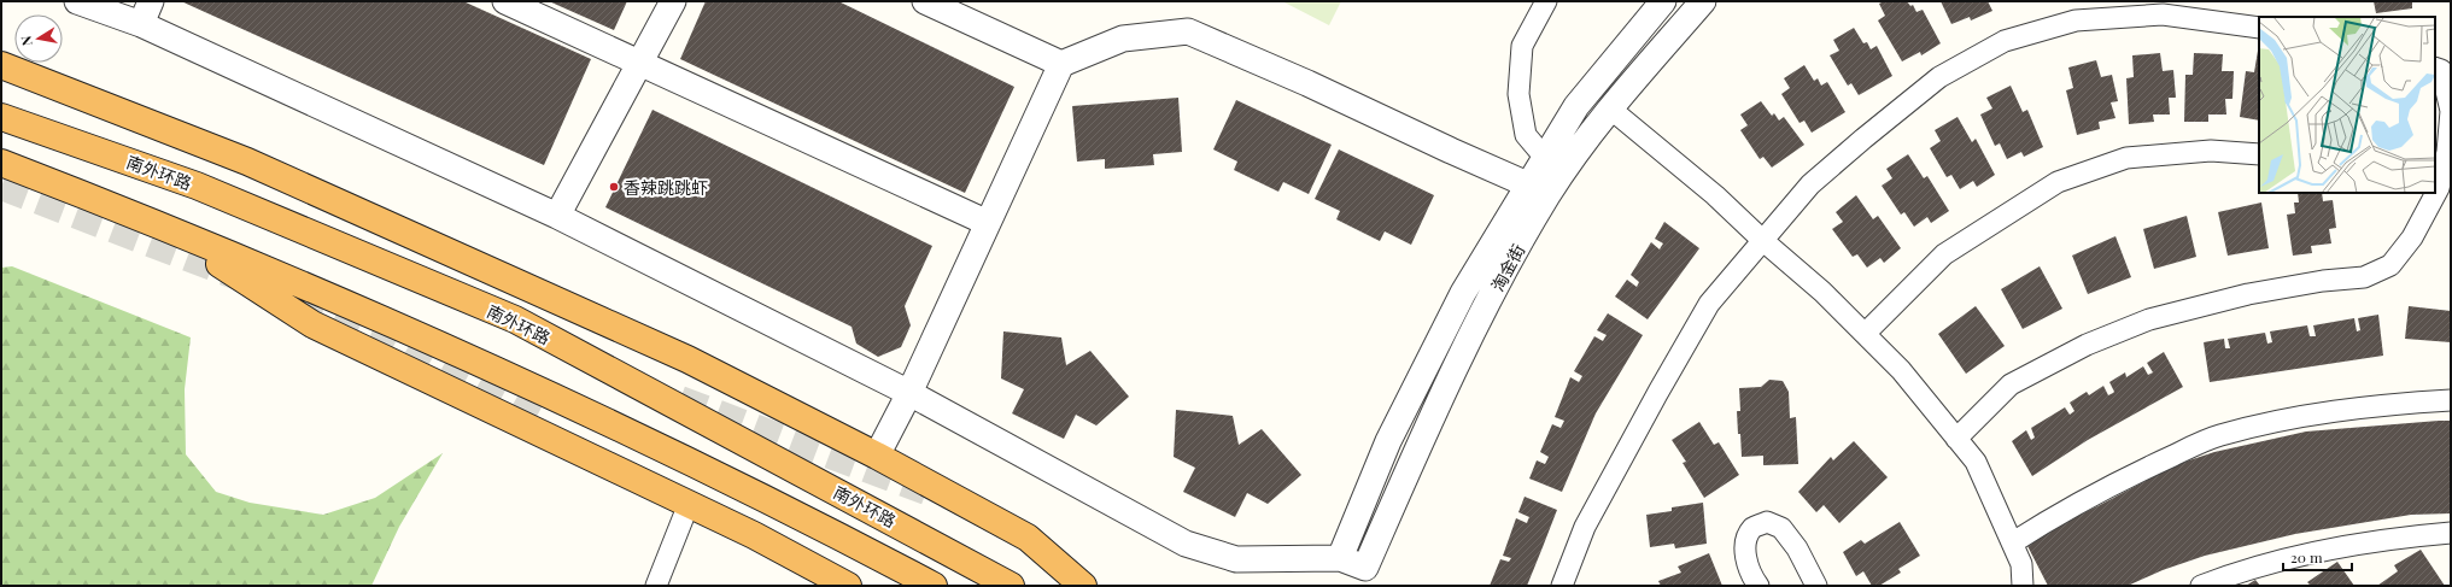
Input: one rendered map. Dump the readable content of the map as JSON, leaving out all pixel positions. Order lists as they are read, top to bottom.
{
  "streets": {
    "highway": ["南外环路"],
    "street": ["淘金街"]
  },
  "places": ["香辣跳跳虾"],
  "scale_bar": "20 m",
  "north": "left"
}
